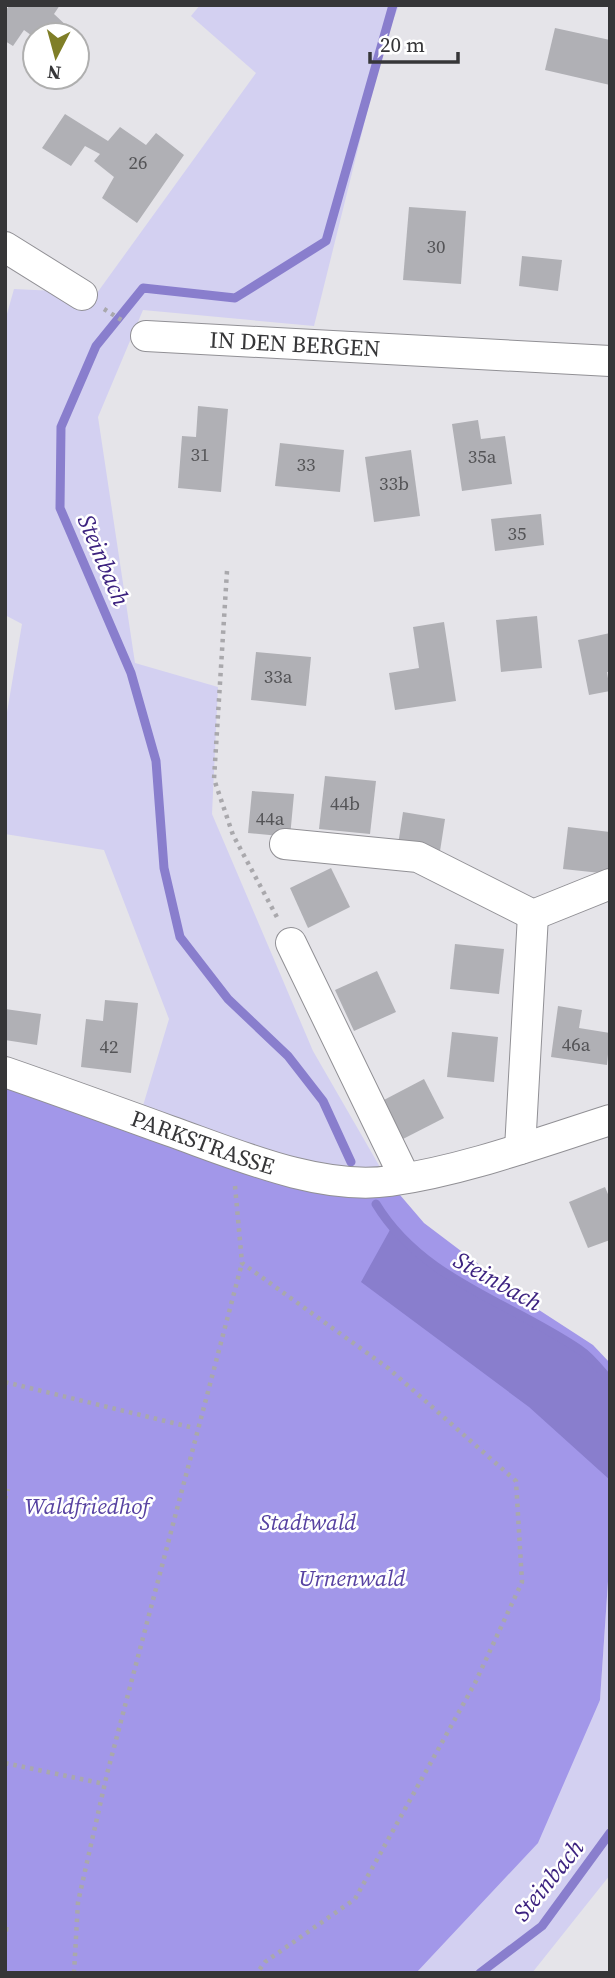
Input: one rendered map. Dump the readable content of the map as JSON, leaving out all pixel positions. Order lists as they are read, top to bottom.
{
  "streets": {
    "street": ["IN DEN BERGEN", "PARKSTRASSE"]
  },
  "water": ["Steinbach"],
  "parks": ["Waldfriedhof", "Stadtwald", "Urnenwald"],
  "house_numbers": [
    "26",
    "30",
    "31",
    "35a",
    "33",
    "33b",
    "35",
    "33a",
    "44b",
    "44a",
    "46a",
    "42"
  ],
  "scale_bar": "20 m",
  "north": "bottom"
}
